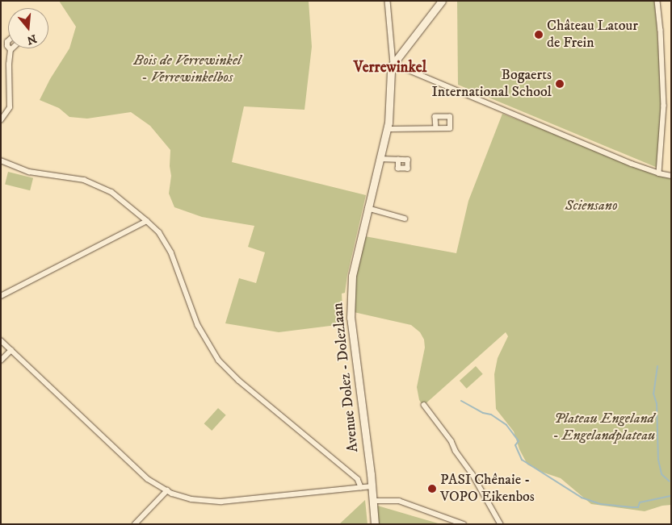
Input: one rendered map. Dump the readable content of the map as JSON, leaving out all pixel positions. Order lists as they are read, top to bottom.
{
  "streets": {
    "street": ["Avenue Dolez - Dolezlaan"]
  },
  "districts": ["Verrewinkel"],
  "parks": ["Bois de Verrewinkel - Verrewinkelbos", "Sciensano", "Plateau Engeland - Engelandplateau"],
  "places": ["Château Latour de Frein", "Bogaerts International School", "PASI Chênaie - VOPO Eikenbos"],
  "north": "bottom"
}
